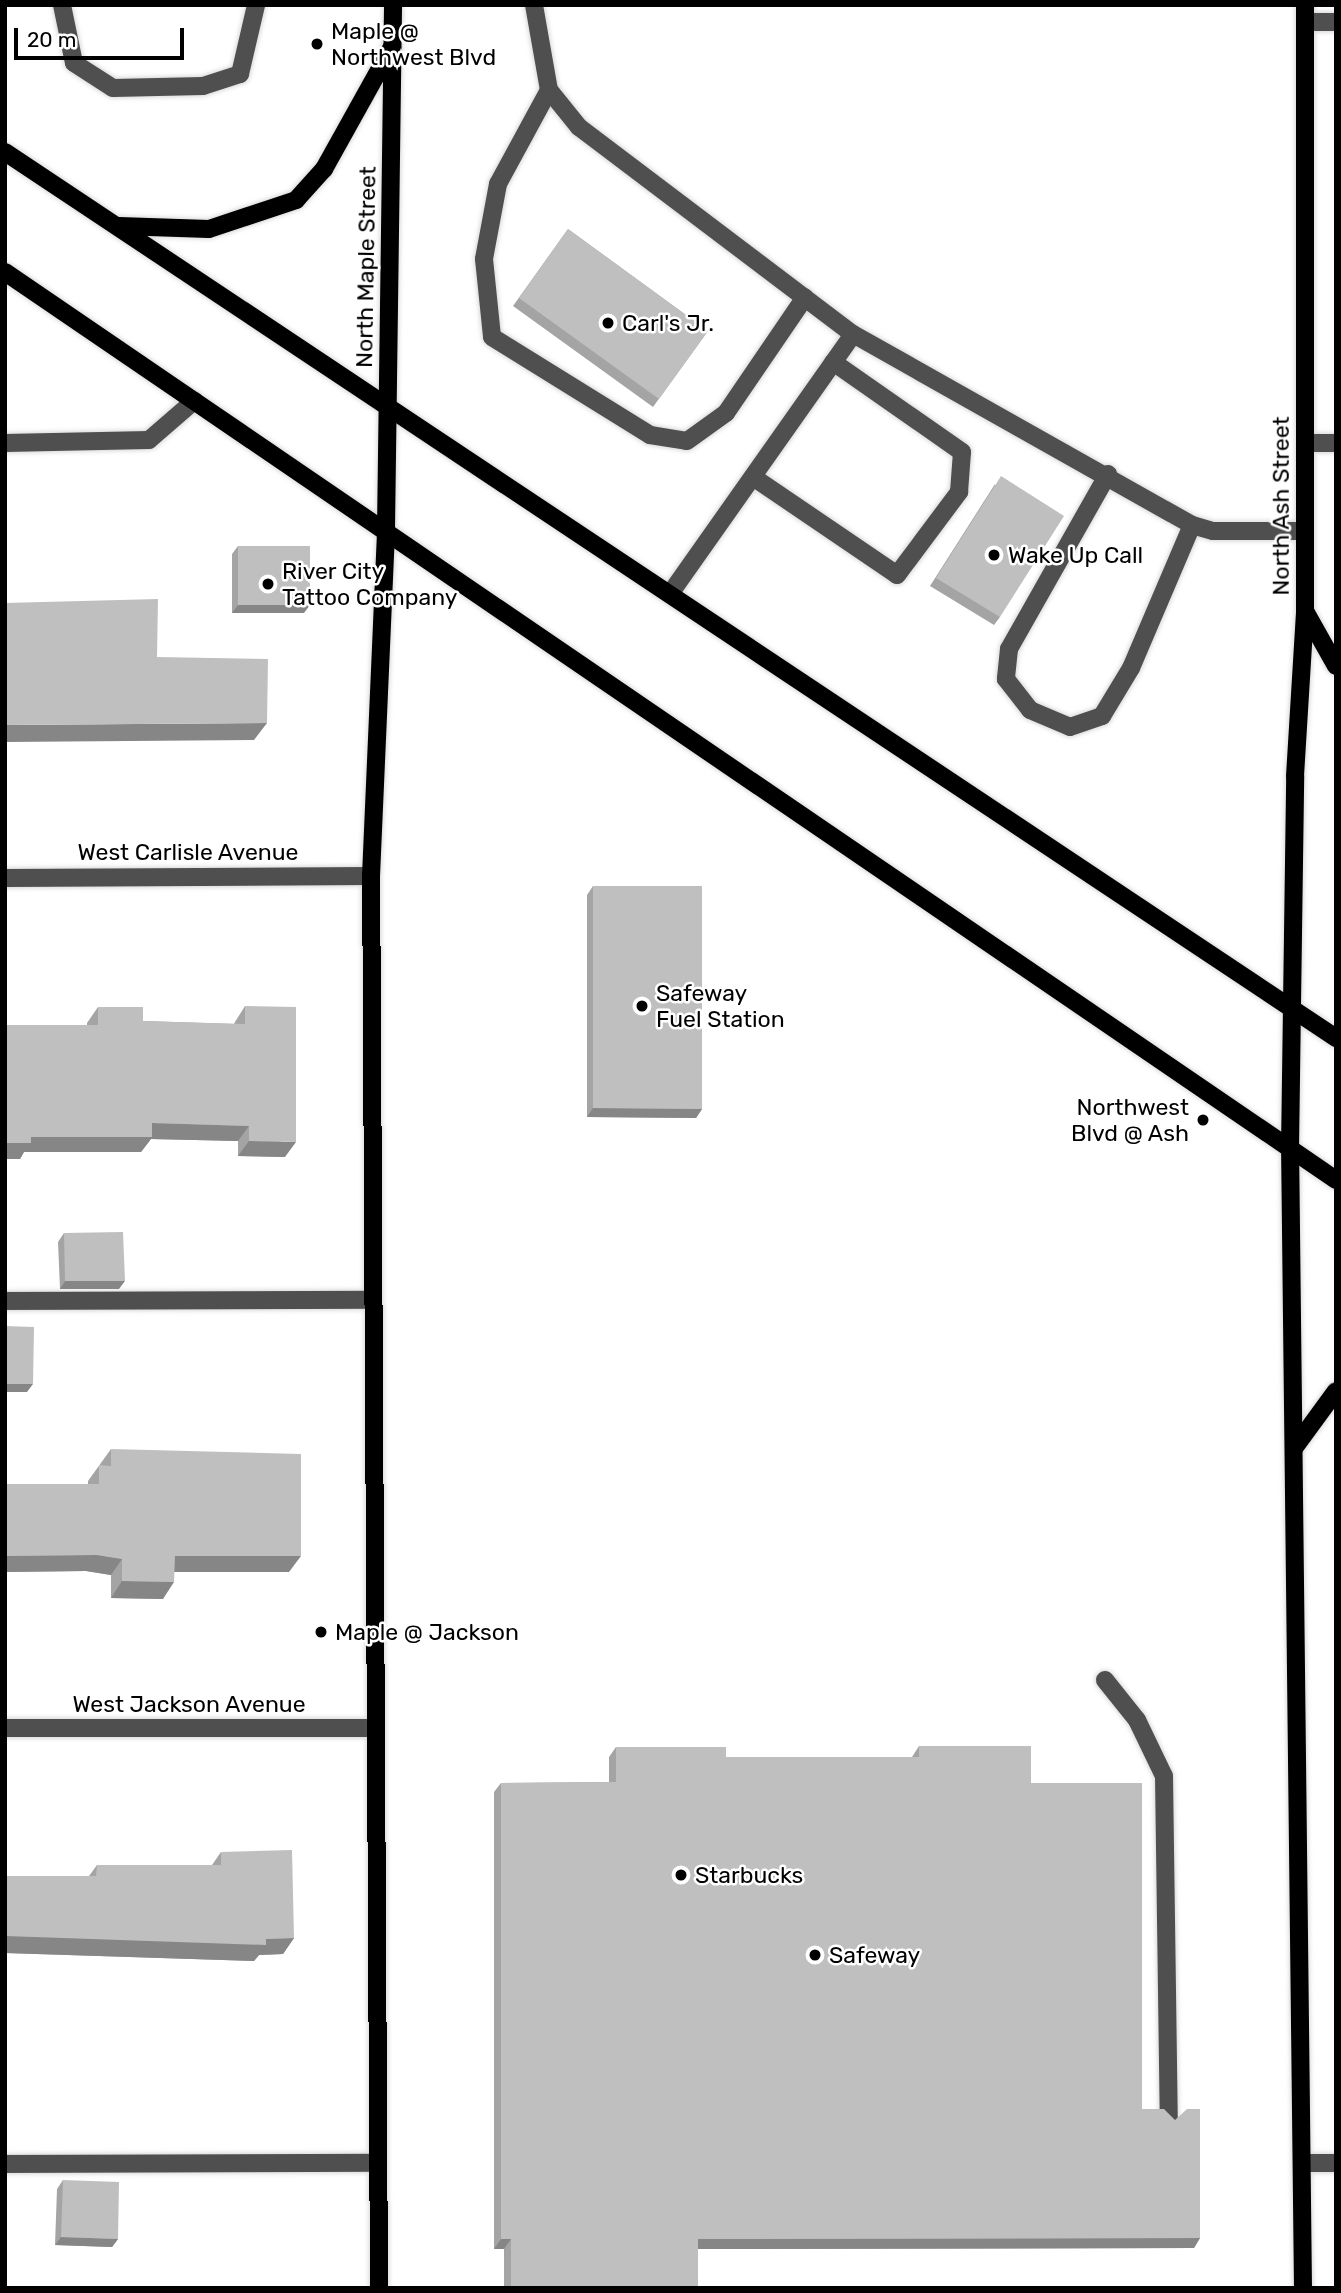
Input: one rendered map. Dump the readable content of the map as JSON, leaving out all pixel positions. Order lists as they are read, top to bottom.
{
  "streets": {
    "main road": ["North Maple Street", "North Ash Street"],
    "street": ["West Carlisle Avenue", "West Jackson Avenue"]
  },
  "crossings": [
    ["North Maple Street", "West Carlisle Avenue"],
    ["North Maple Street", "West Jackson Avenue"]
  ],
  "places": [
    "Maple @ Northwest Blvd",
    "Carl's Jr.",
    "Wake Up Call",
    "River City Tattoo Company",
    "Safeway Fuel Station",
    "Northwest Blvd @ Ash",
    "Maple @ Jackson",
    "Starbucks",
    "Safeway"
  ],
  "scale_bar": "20 m"
}
